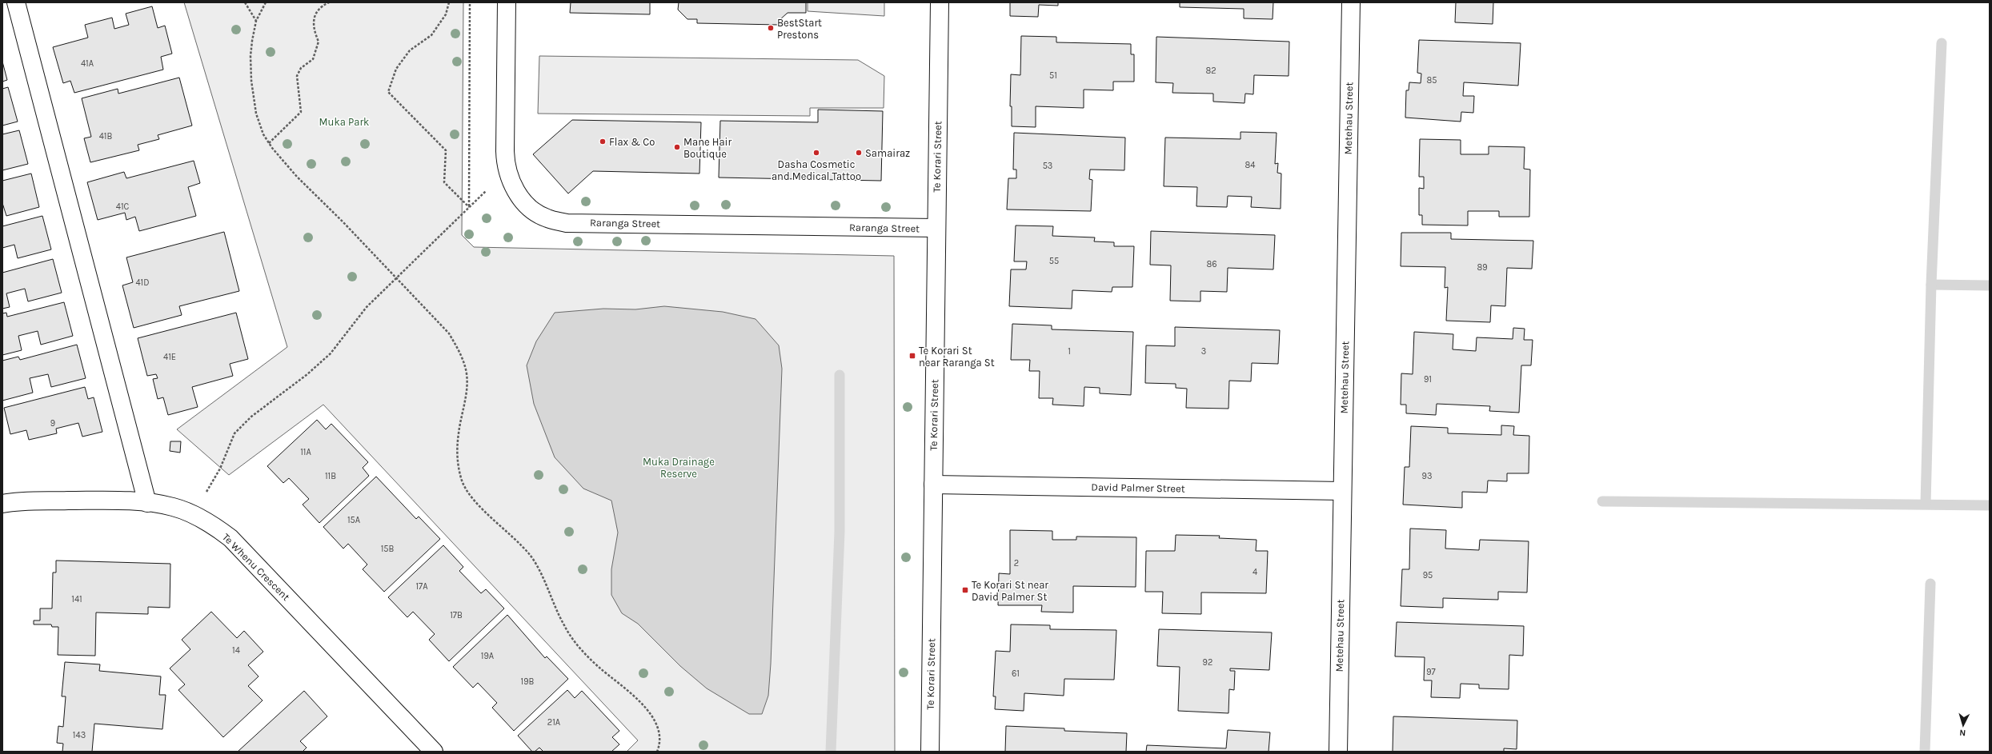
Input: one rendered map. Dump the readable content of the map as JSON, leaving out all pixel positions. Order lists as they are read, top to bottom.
{
  "streets": {
    "street": [
      "Metehau Street",
      "Te Korari Street",
      "Raranga Street",
      "David Palmer Street",
      "Te Whenu Crescent"
    ]
  },
  "crossings": [
    ["Metehau Street", "David Palmer Street"],
    ["Te Korari Street", "Raranga Street"],
    ["Te Korari Street", "David Palmer Street"]
  ],
  "parks": ["Muka Park", "Muka Drainage Reserve"],
  "places": {
    "other": [
      "BestStart Prestons",
      "Flax & Co",
      "Mane Hair Boutique",
      "Dasha Cosmetic and Medical Tattoo",
      "Samairaz"
    ],
    "transit": ["Te Korari St near Raranga St", "Te Korari St near David Palmer St"]
  },
  "house_numbers": [
    "41A",
    "82",
    "51",
    "85",
    "41B",
    "84",
    "53",
    "41C",
    "55",
    "86",
    "89",
    "41D",
    "1",
    "3",
    "41E",
    "91",
    "9",
    "11A",
    "11B",
    "93",
    "15A",
    "15B",
    "2",
    "4",
    "95",
    "17A",
    "141",
    "17B",
    "14",
    "19A",
    "92",
    "97",
    "61",
    "19B",
    "21A",
    "143"
  ],
  "north": "bottom"
}
